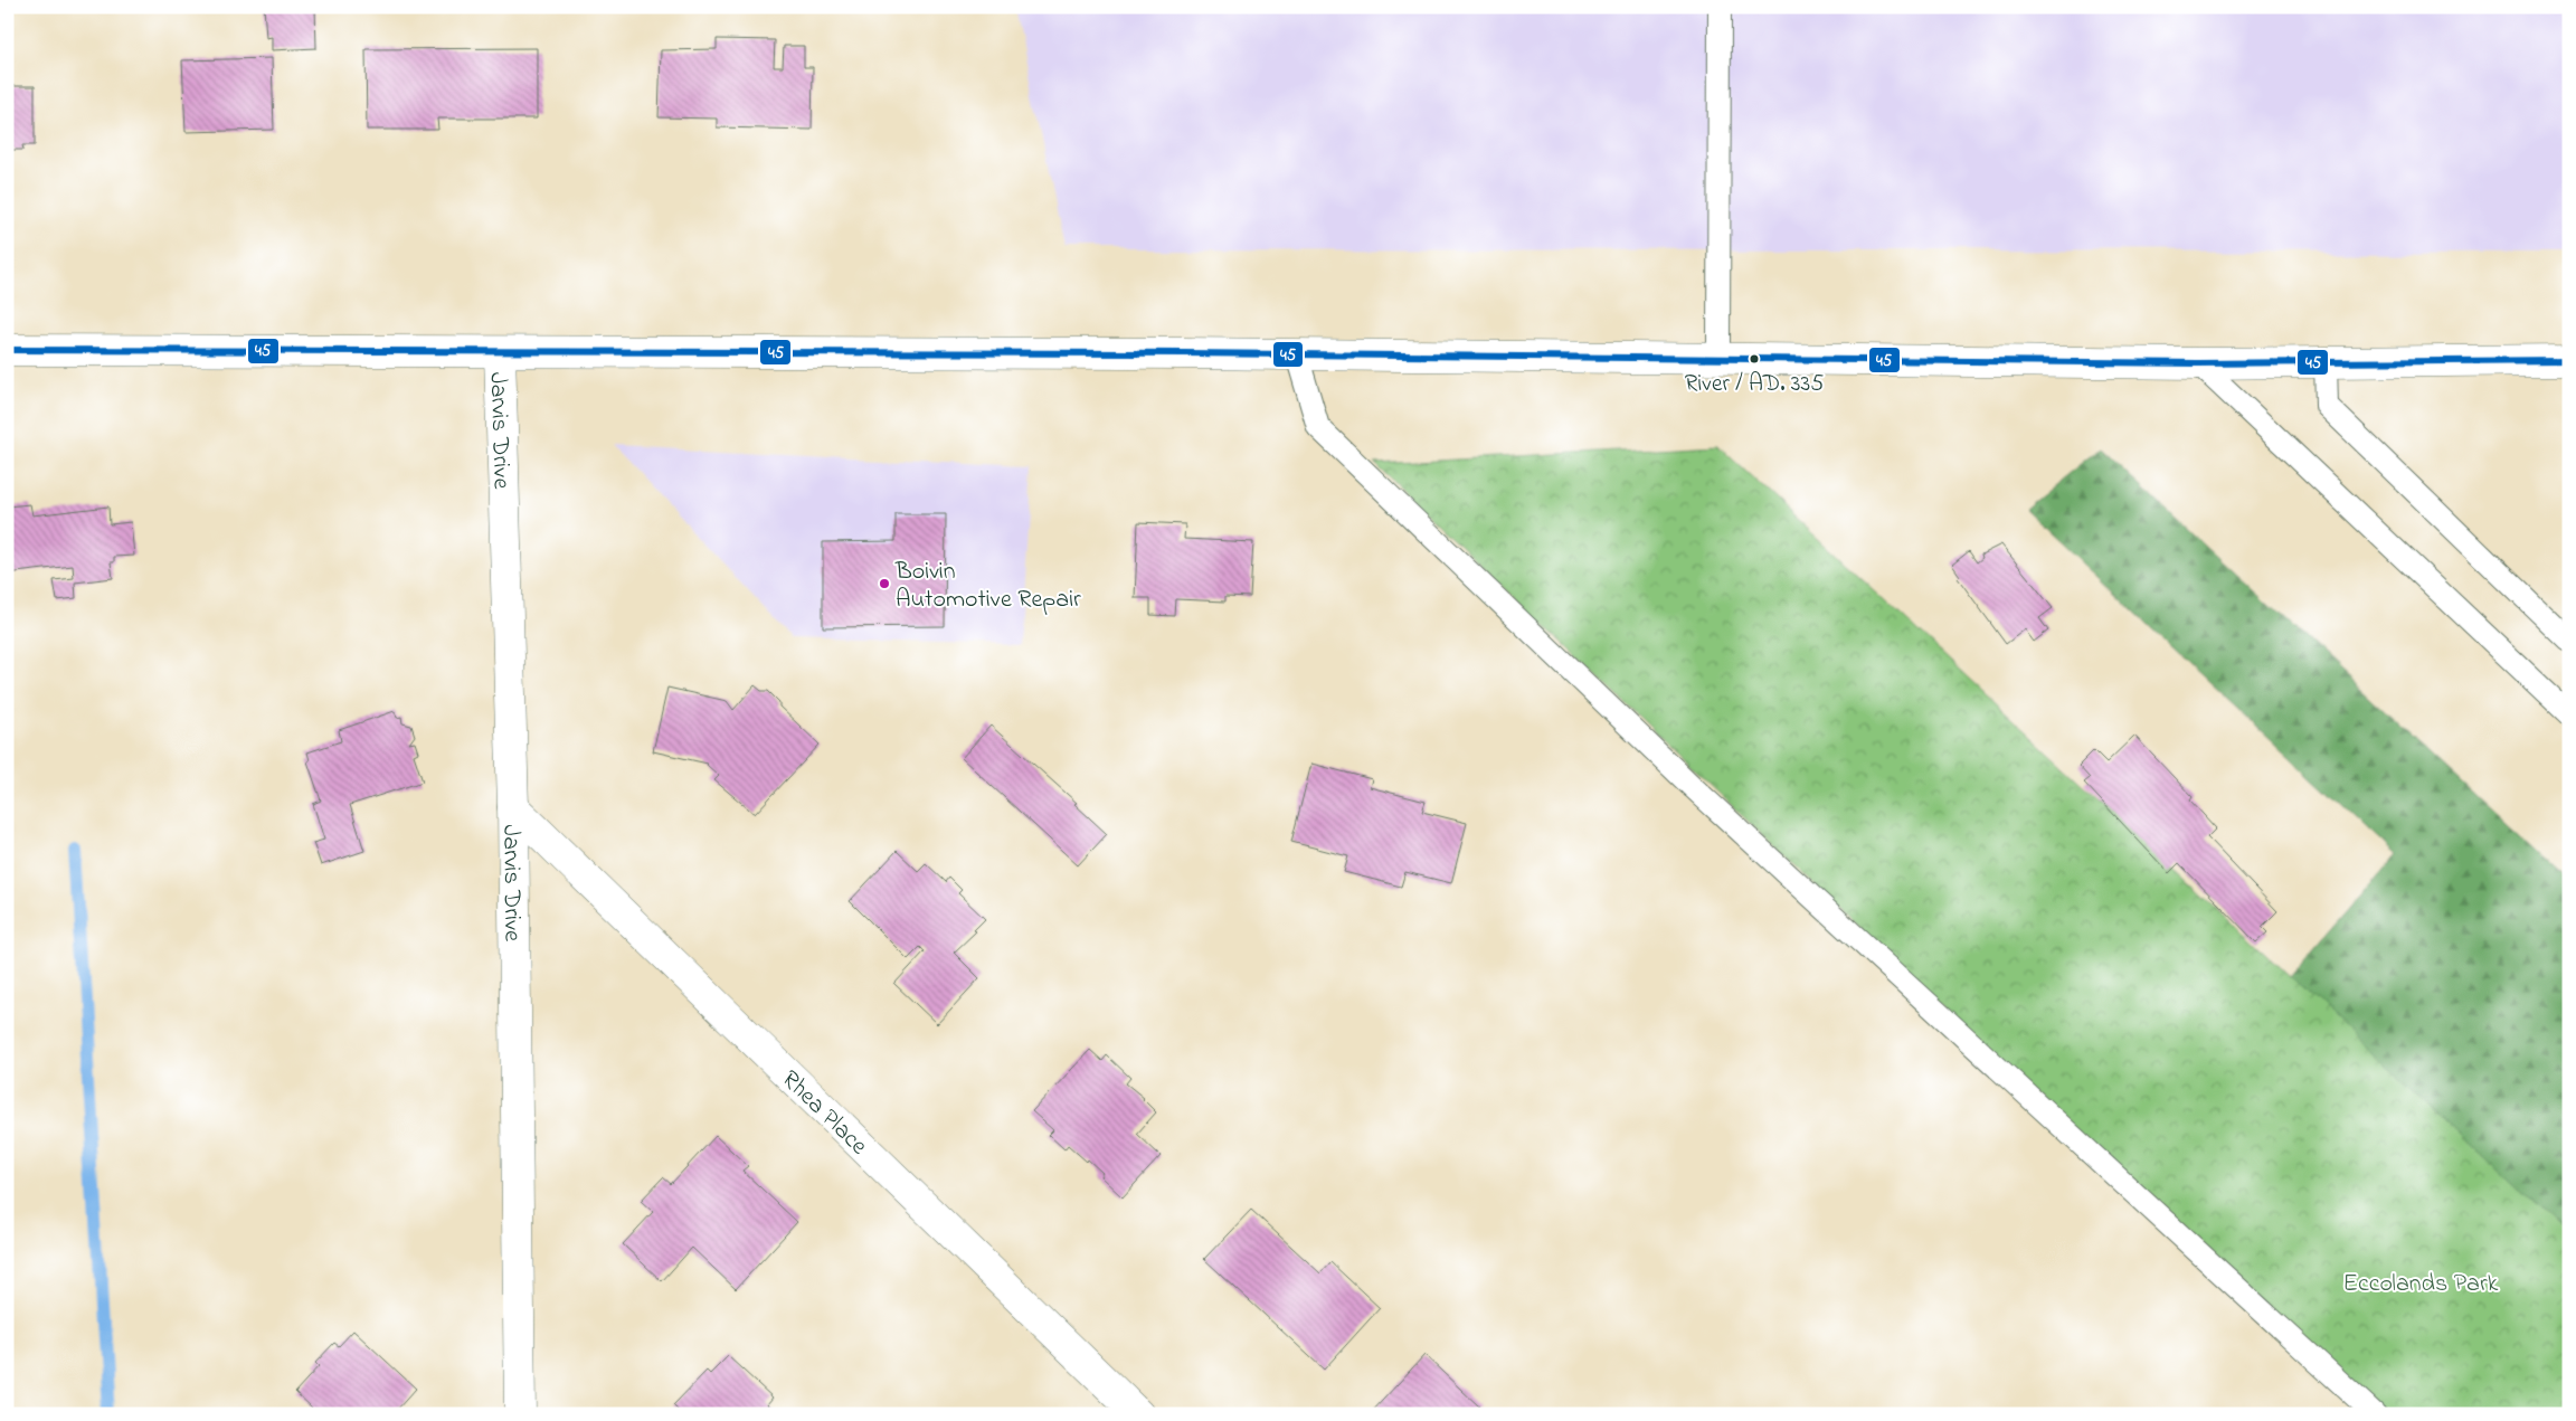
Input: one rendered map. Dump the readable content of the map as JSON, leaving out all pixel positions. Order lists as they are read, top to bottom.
{
  "streets": {
    "main road": ["Jarvis Drive", "Rhea Place"]
  },
  "crossings": [
    ["Jarvis Drive", "Rhea Place"]
  ],
  "parks": ["Eccolands Park"],
  "places": ["River / AD. 335", "Boivin Automotive Repair"],
  "lines": ["transit line 45"]
}
